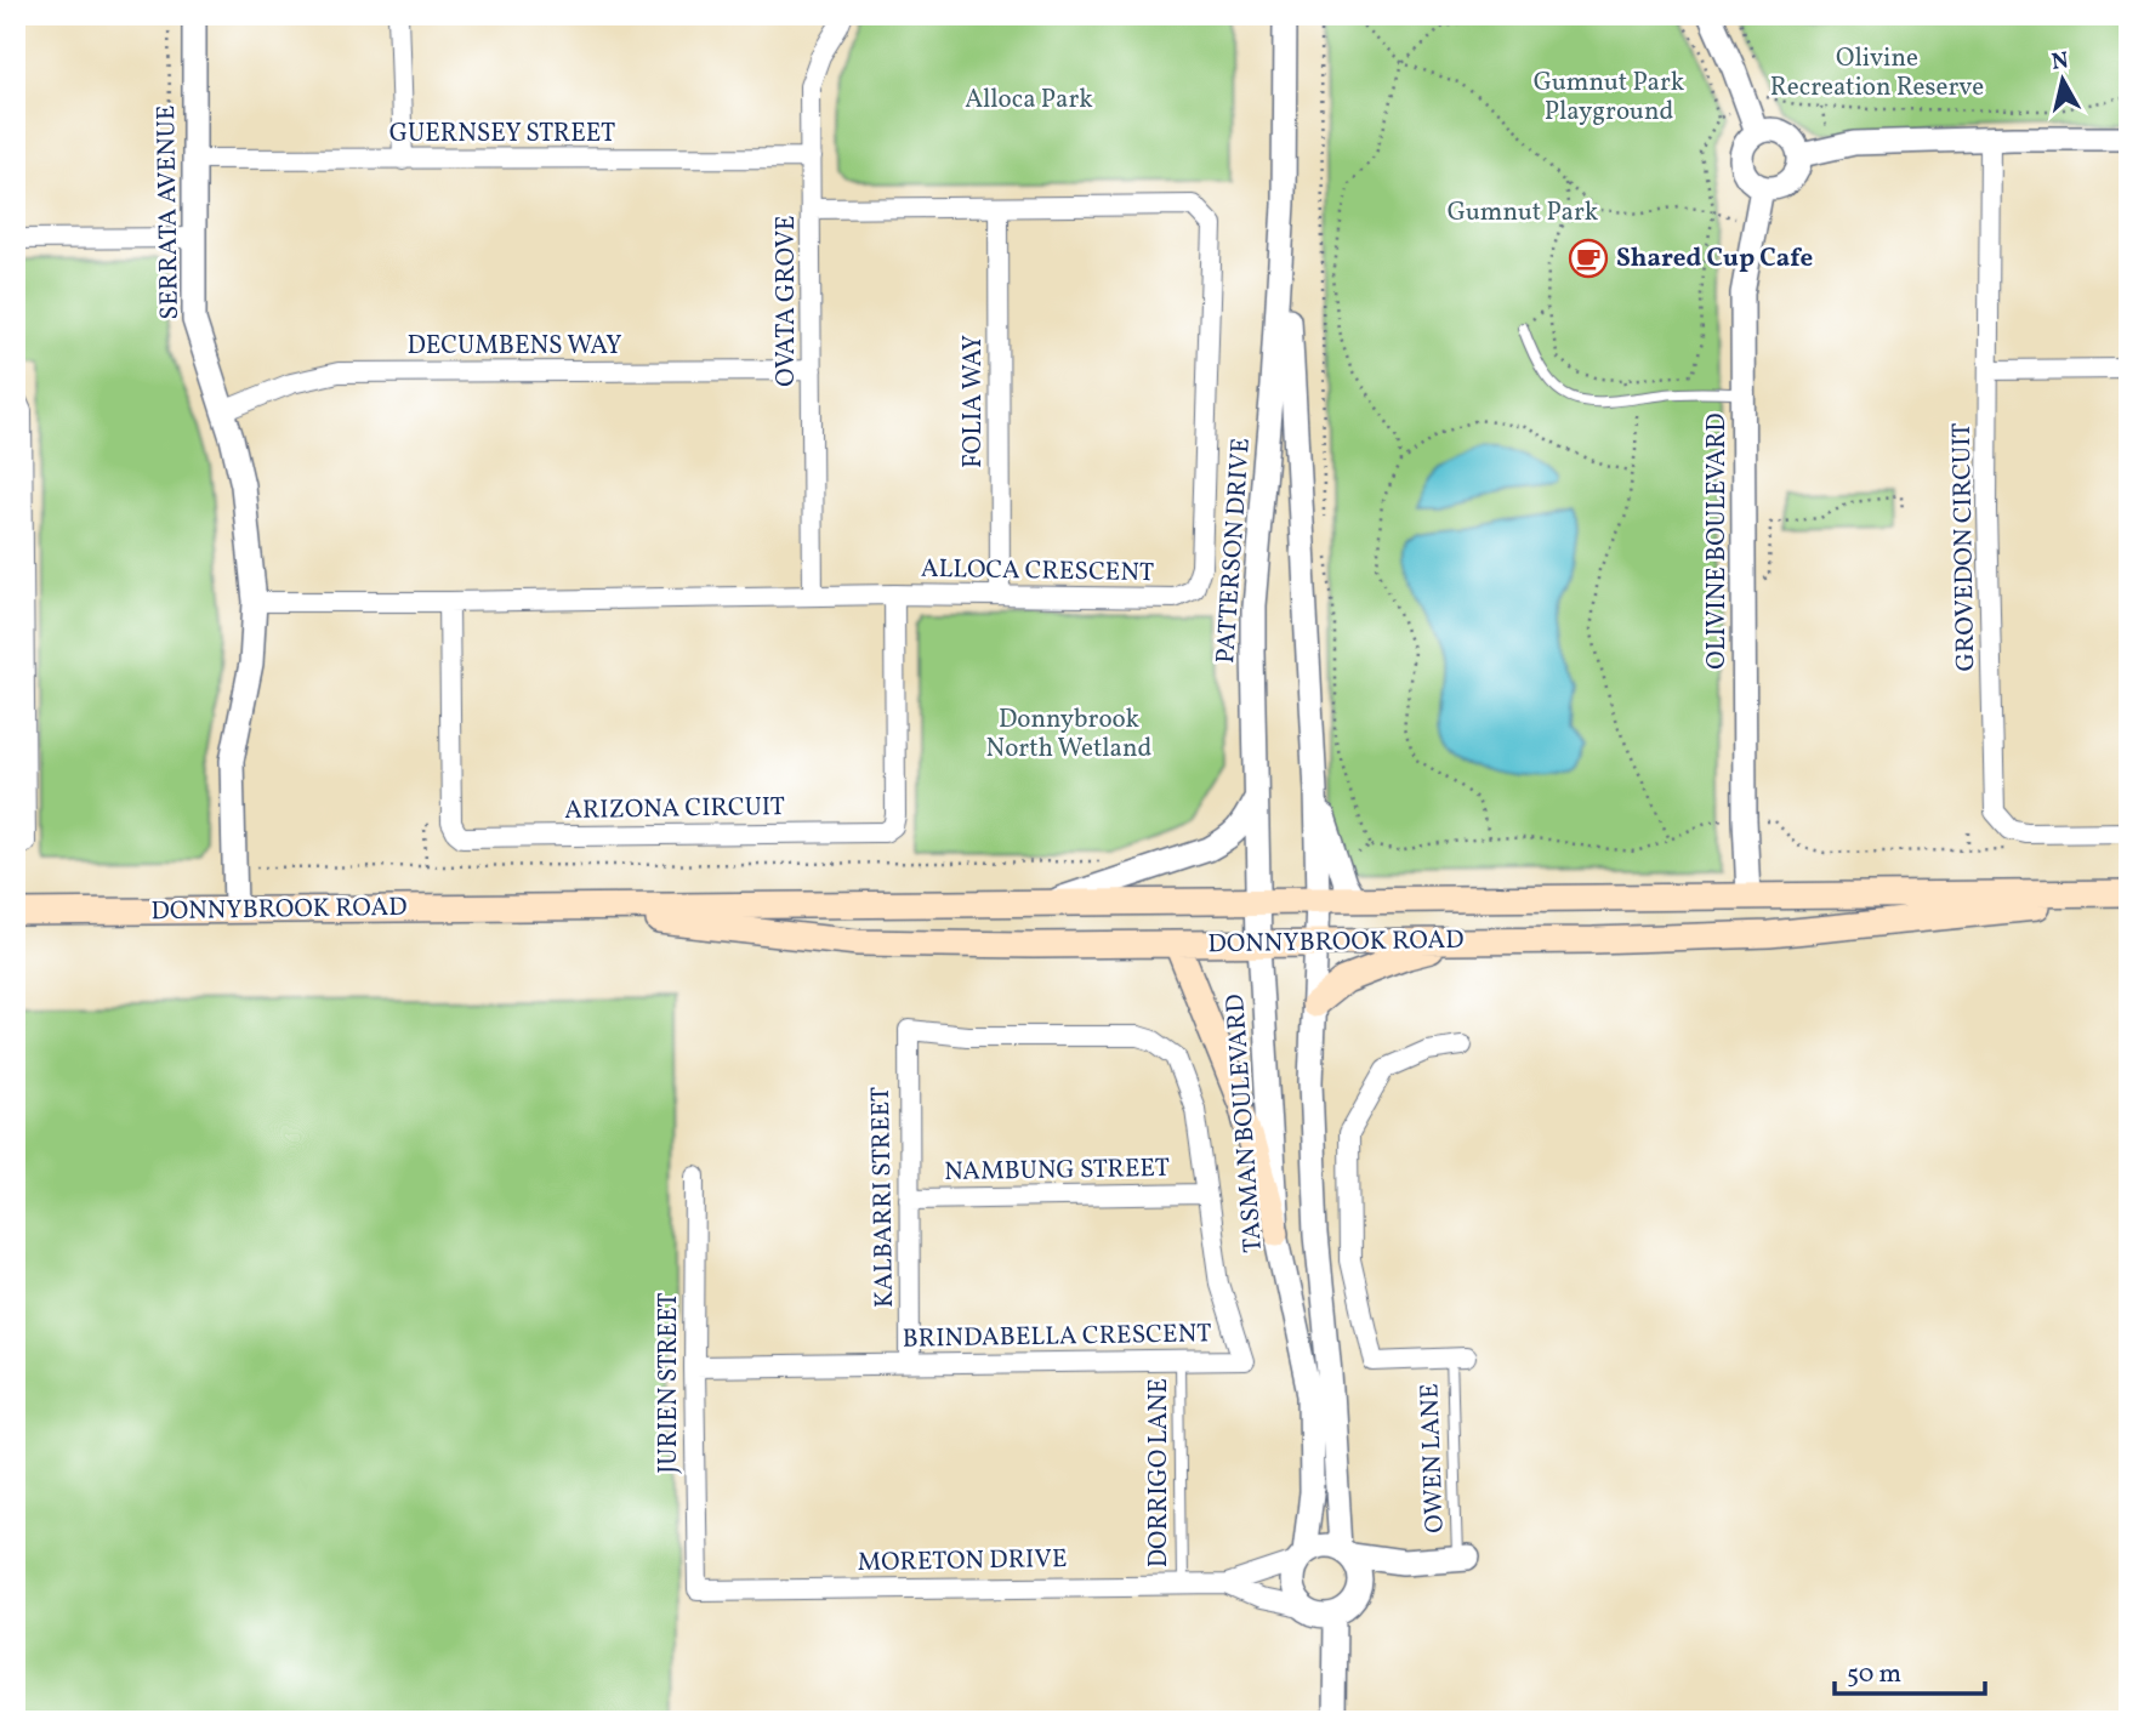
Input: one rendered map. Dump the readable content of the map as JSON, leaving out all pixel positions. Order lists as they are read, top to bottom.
{
  "streets": {
    "main road": ["DONNYBROOK ROAD"],
    "street": [
      "GUERNSEY STREET",
      "SERRATA AVENUE",
      "OVATA GROVE",
      "DECUMBENS WAY",
      "FOLIA WAY",
      "OLIVINE BOULEVARD",
      "GROVEDON CIRCUIT",
      "PATTERSON DRIVE",
      "ALLOCA CRESCENT",
      "ARIZONA CIRCUIT",
      "TASMAN BOULEVARD",
      "NAMBUNG STREET",
      "KALBARRI STREET",
      "BRINDABELLA CRESCENT",
      "JURIEN STREET",
      "MORETON DRIVE"
    ],
    "lane": ["OWEN LANE", "DORRIGO LANE"]
  },
  "crossings": [
    ["GUERNSEY STREET", "SERRATA AVENUE"],
    ["GUERNSEY STREET", "OVATA GROVE"],
    ["SERRATA AVENUE", "DECUMBENS WAY"],
    ["SERRATA AVENUE", "ALLOCA CRESCENT"],
    ["SERRATA AVENUE", "DONNYBROOK ROAD"],
    ["OVATA GROVE", "DECUMBENS WAY"],
    ["OVATA GROVE", "ALLOCA CRESCENT"],
    ["FOLIA WAY", "ALLOCA CRESCENT"],
    ["OLIVINE BOULEVARD", "DONNYBROOK ROAD"],
    ["PATTERSON DRIVE", "DONNYBROOK ROAD"],
    ["PATTERSON DRIVE", "TASMAN BOULEVARD"],
    ["ALLOCA CRESCENT", "ARIZONA CIRCUIT"],
    ["DONNYBROOK ROAD", "TASMAN BOULEVARD"],
    ["TASMAN BOULEVARD", "MORETON DRIVE"],
    ["NAMBUNG STREET", "KALBARRI STREET"],
    ["NAMBUNG STREET", "BRINDABELLA CRESCENT"],
    ["KALBARRI STREET", "BRINDABELLA CRESCENT"],
    ["BRINDABELLA CRESCENT", "JURIEN STREET"],
    ["BRINDABELLA CRESCENT", "DORRIGO LANE"],
    ["JURIEN STREET", "MORETON DRIVE"],
    ["DORRIGO LANE", "MORETON DRIVE"]
  ],
  "parks": [
    "Olivine Recreation Reserve",
    "Gumnut Park Playground",
    "Alloca Park",
    "Gumnut Park",
    "Donnybrook North Wetland"
  ],
  "places": {
    "cafe": ["Shared Cup Cafe"]
  },
  "scale_bar": "50 m",
  "north": "top"
}
